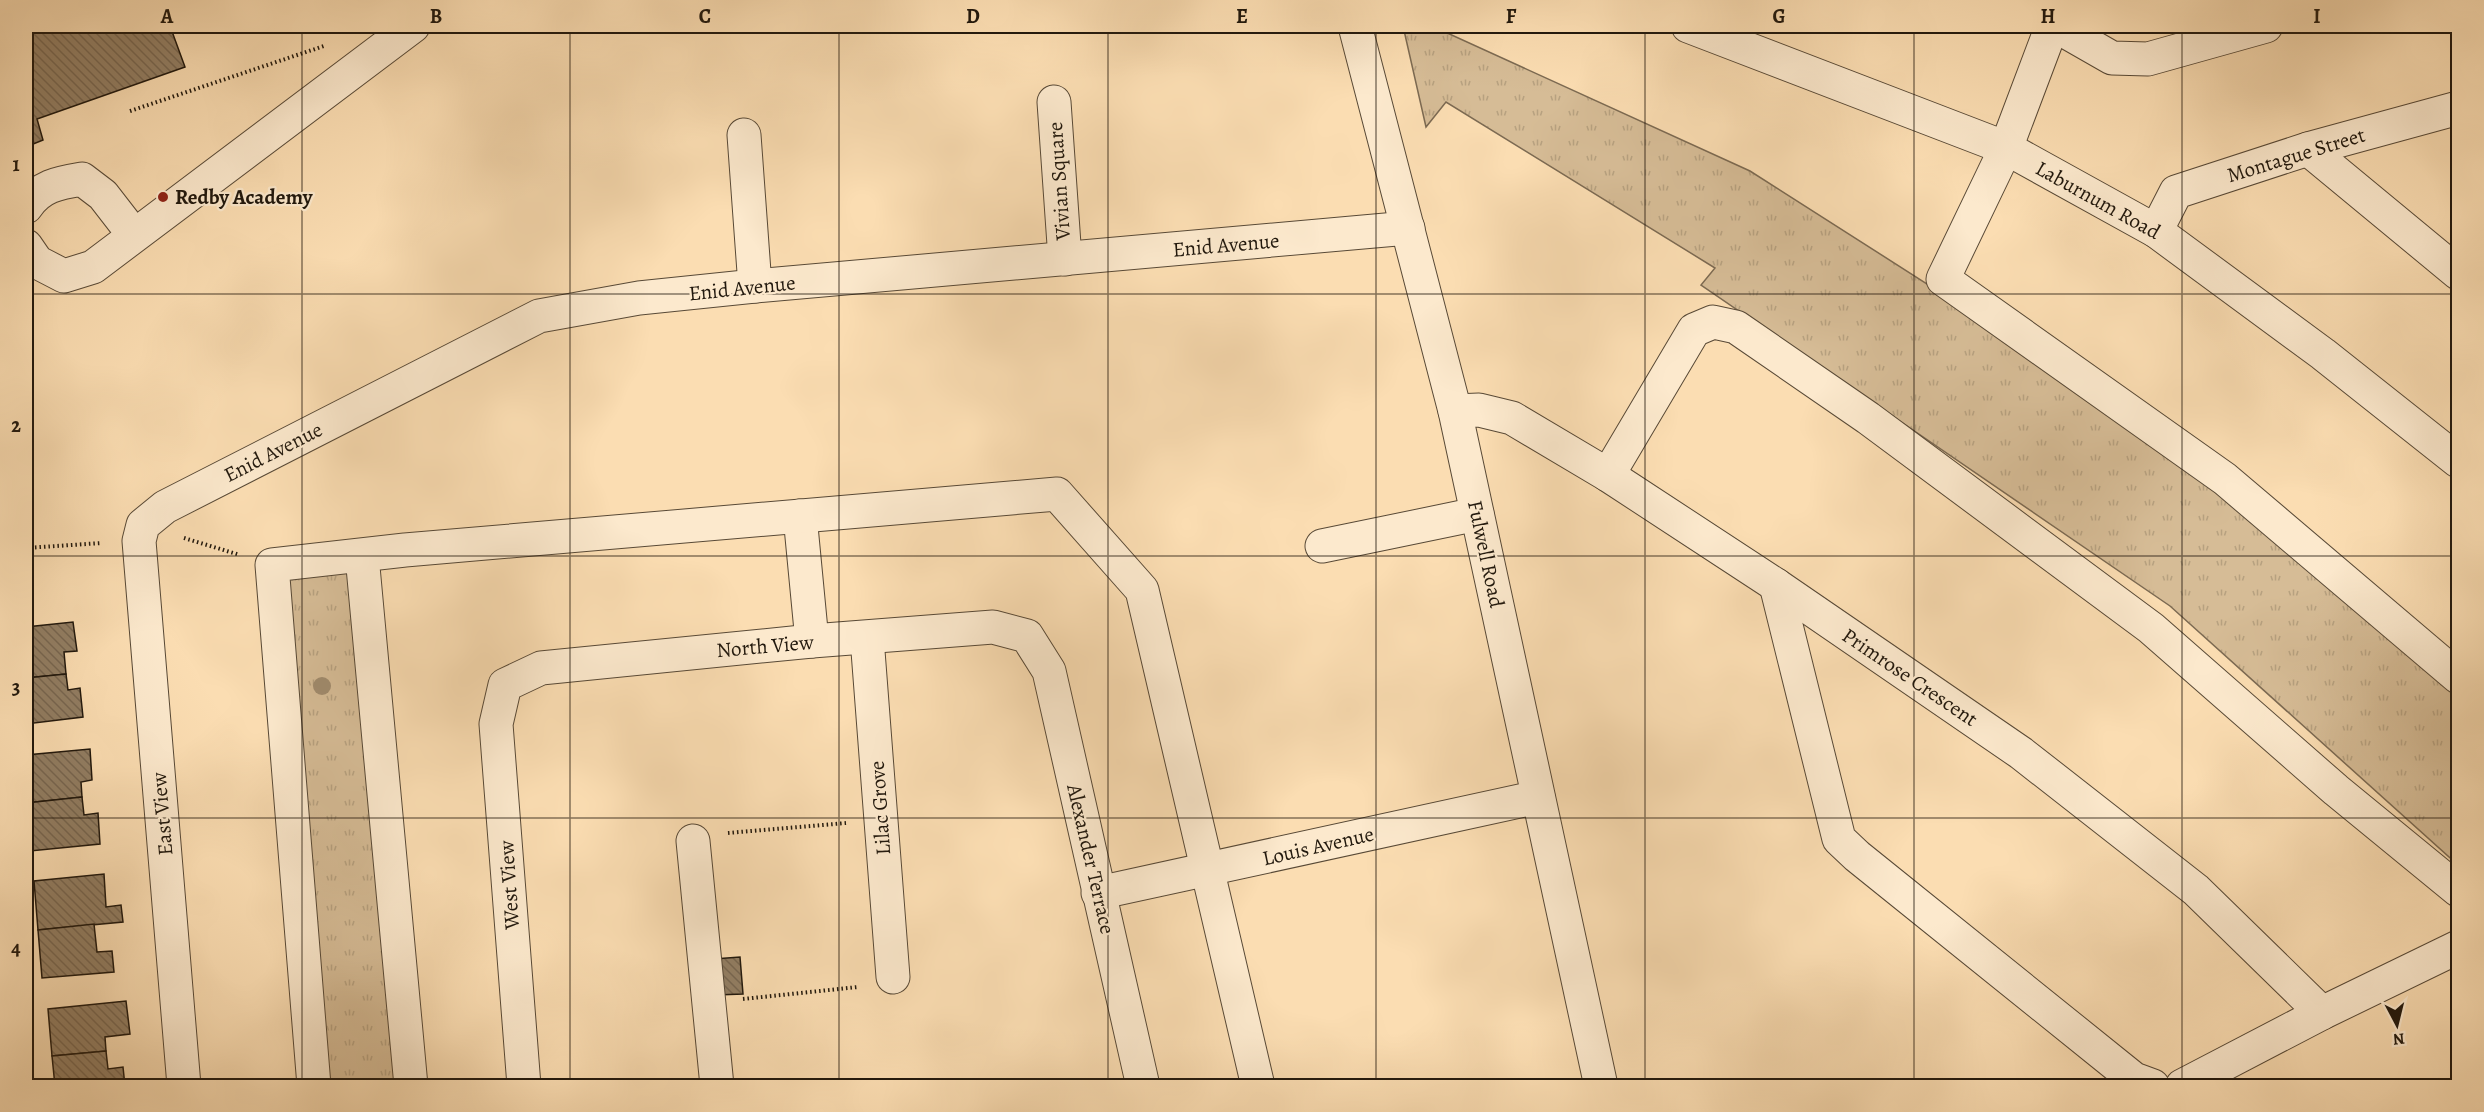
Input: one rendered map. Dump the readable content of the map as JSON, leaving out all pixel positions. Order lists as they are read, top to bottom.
{
  "streets": {
    "street": [
      "Montague Street",
      "Vivian Square",
      "Laburnum Road",
      "Enid Avenue",
      "Fulwell Road",
      "North View",
      "Primrose Crescent",
      "Lilac Grove",
      "East View",
      "Louis Avenue",
      "Alexander Terrace",
      "West View"
    ]
  },
  "crossings": [
    ["Montague Street", "Laburnum Road"],
    ["Vivian Square", "Enid Avenue"],
    ["Enid Avenue", "Fulwell Road"],
    ["Enid Avenue", "East View"],
    ["Fulwell Road", "Primrose Crescent"],
    ["Fulwell Road", "Louis Avenue"],
    ["North View", "Lilac Grove"],
    ["North View", "Alexander Terrace"],
    ["North View", "West View"],
    ["Louis Avenue", "Alexander Terrace"]
  ],
  "places": ["Redby Academy"],
  "north": "bottom",
  "grid": {
    "columns": [
      "A",
      "B",
      "C",
      "D",
      "E",
      "F",
      "G",
      "H",
      "I"
    ],
    "rows": [
      "1",
      "2",
      "3",
      "4"
    ]
  }
}
